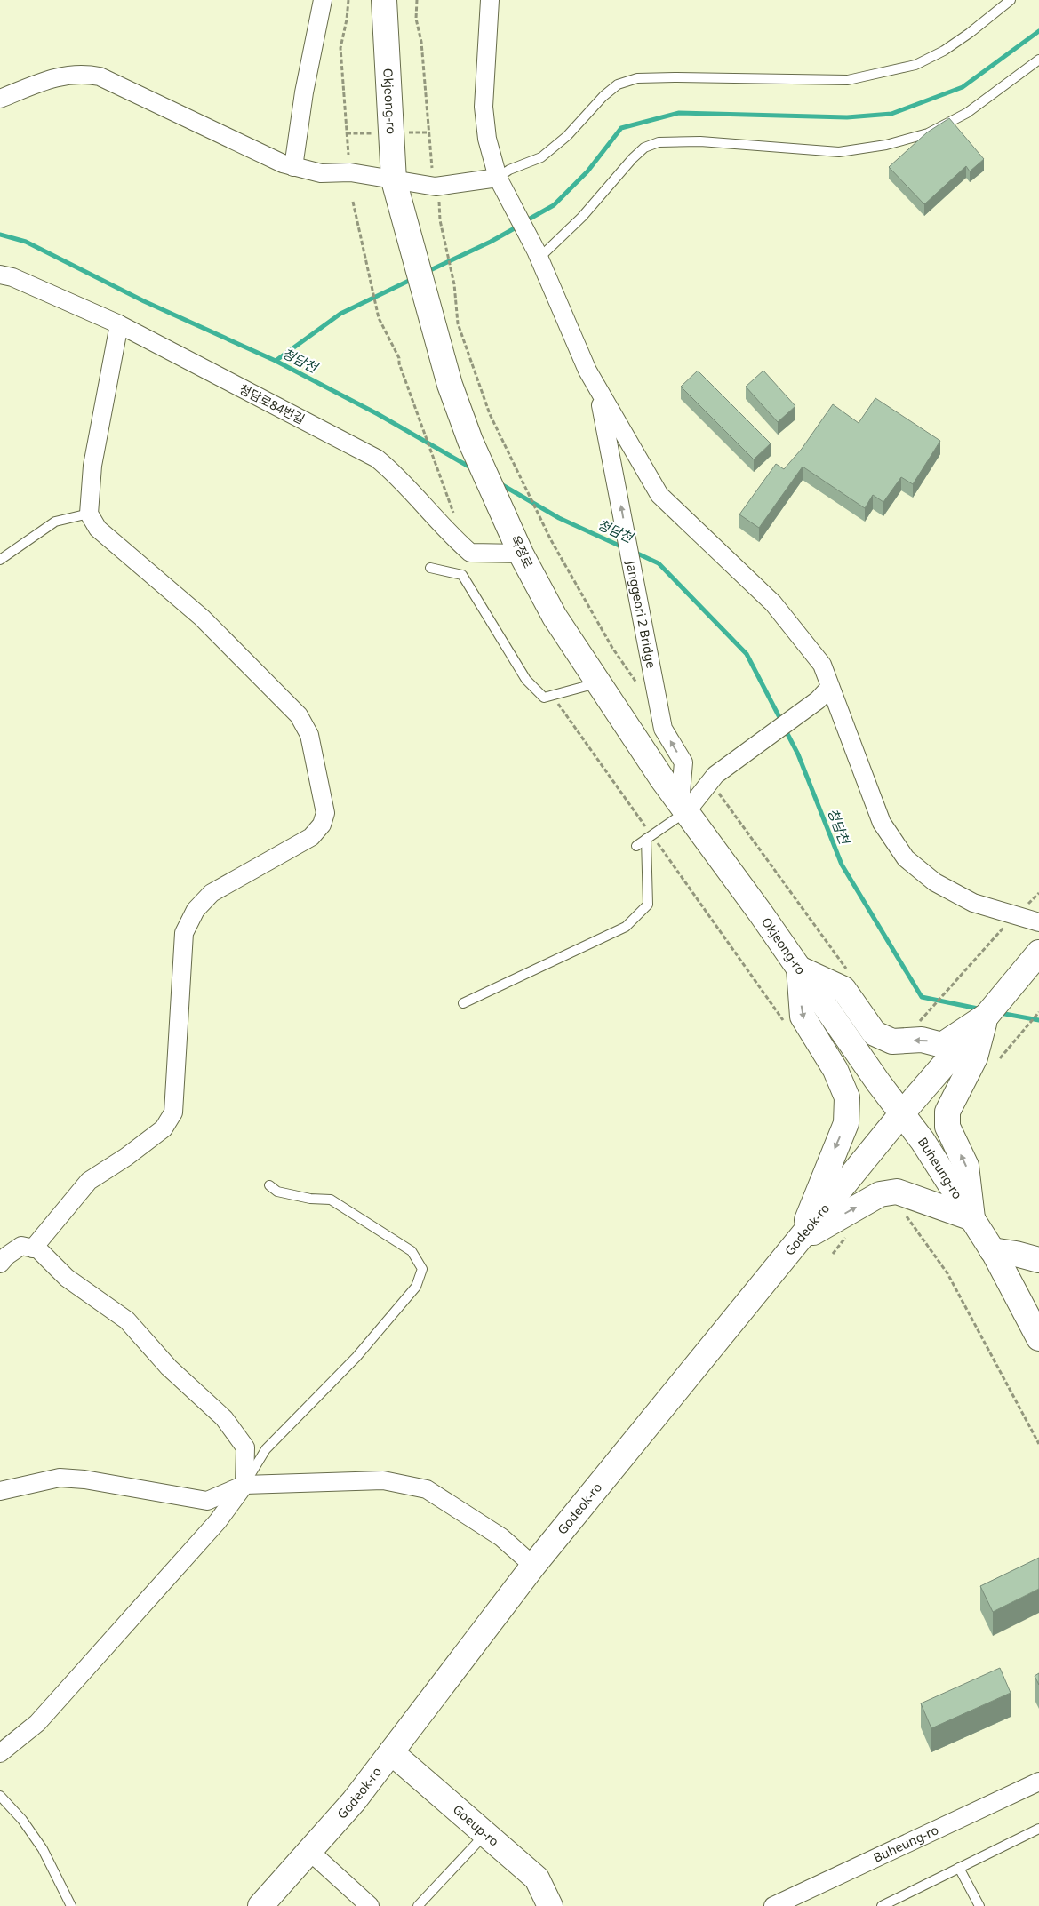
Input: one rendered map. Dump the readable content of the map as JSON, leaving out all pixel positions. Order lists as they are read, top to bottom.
{
  "streets": {
    "main road": [
      "Okjeong-ro",
      "옥정로",
      "Buheung-ro",
      "Godeok-ro",
      "Goeup-ro"
    ],
    "street": ["청담로84번길", "Janggeori 2 Bridge"]
  },
  "crossings": [
    ["Okjeong-ro", "옥정로"],
    ["Okjeong-ro", "Janggeori 2 Bridge"],
    ["Okjeong-ro", "Buheung-ro"],
    ["Okjeong-ro", "Godeok-ro"],
    ["청담로84번길", "옥정로"],
    ["옥정로", "Janggeori 2 Bridge"],
    ["Buheung-ro", "Godeok-ro"],
    ["Godeok-ro", "Goeup-ro"]
  ],
  "one_way": ["Janggeori 2 Bridge"],
  "water": ["청담천"]
}
